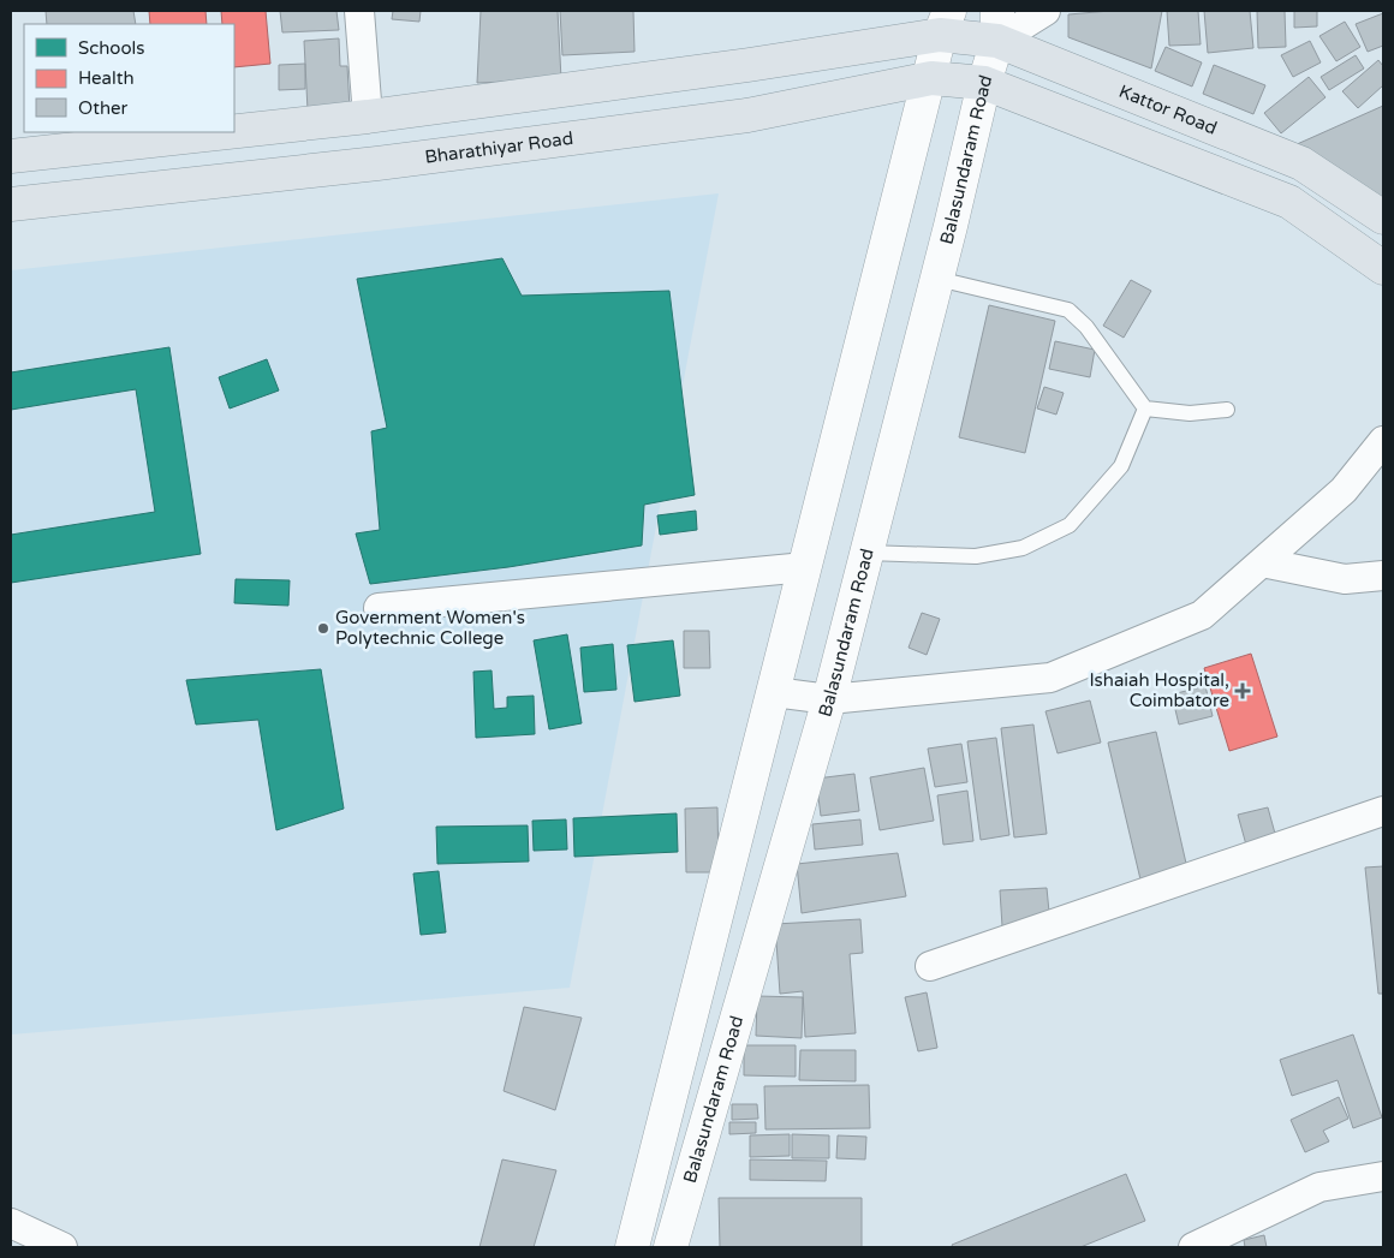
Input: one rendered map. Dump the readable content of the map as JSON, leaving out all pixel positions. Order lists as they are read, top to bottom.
{
  "streets": {
    "main road": ["Kattor Road", "Bharathiyar Road", "Balasundaram Road"]
  },
  "crossings": [
    ["Kattor Road", "Balasundaram Road"],
    ["Bharathiyar Road", "Balasundaram Road"]
  ],
  "places": {
    "other": ["Government Women's Polytechnic College"],
    "health": ["Ishaiah Hospital, Coimbatore"]
  },
  "legend": ["Schools", "Health", "Other"]
}
